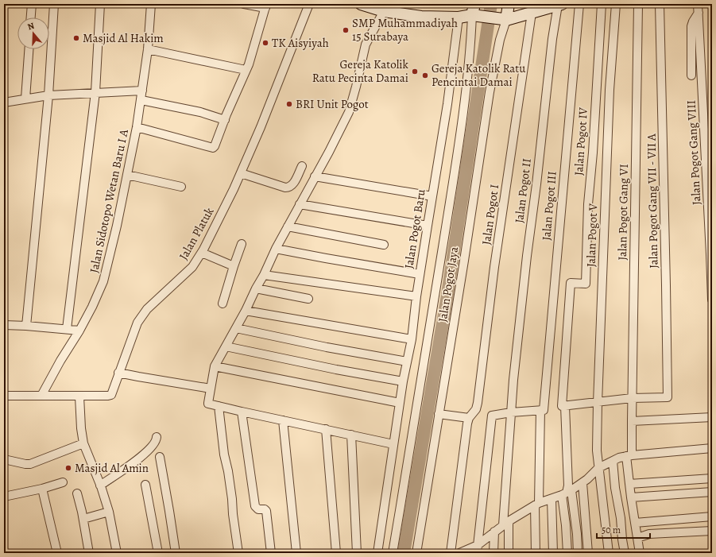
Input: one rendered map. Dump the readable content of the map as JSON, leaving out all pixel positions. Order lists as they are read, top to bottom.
{
  "streets": {
    "street": [
      "Jalan Pogot IV",
      "Jalan Pogot Gang VIII",
      "Jalan Pogot II",
      "Jalan Sidotopo Wetan Baru I A",
      "Jalan Pogot Gang VII - VII A",
      "Jalan Pogot III",
      "Jalan Pogot Gang VI",
      "Jalan Pogot I",
      "Jalan Pogot Baru",
      "Jalan Platuk",
      "Jalan Pogot V",
      "Jalan Pogot Jaya"
    ]
  },
  "crossings": [
    ["Jalan Sidotopo Wetan Baru I A", "Jalan Platuk"],
    ["Jalan Pogot Gang VII - VII A", "Jalan Pogot Gang VI"]
  ],
  "places": [
    "SMP Muhammadiyah 15 Surabaya",
    "Masjid Al Hakim",
    "TK Aisyiyah",
    "Gereja Katolik Ratu Pecinta Damai",
    "Gereja Katolik Ratu Pencintai Damai",
    "BRI Unit Pogot",
    "Masjid Al Amin"
  ],
  "scale_bar": "50 m",
  "north": "top"
}
